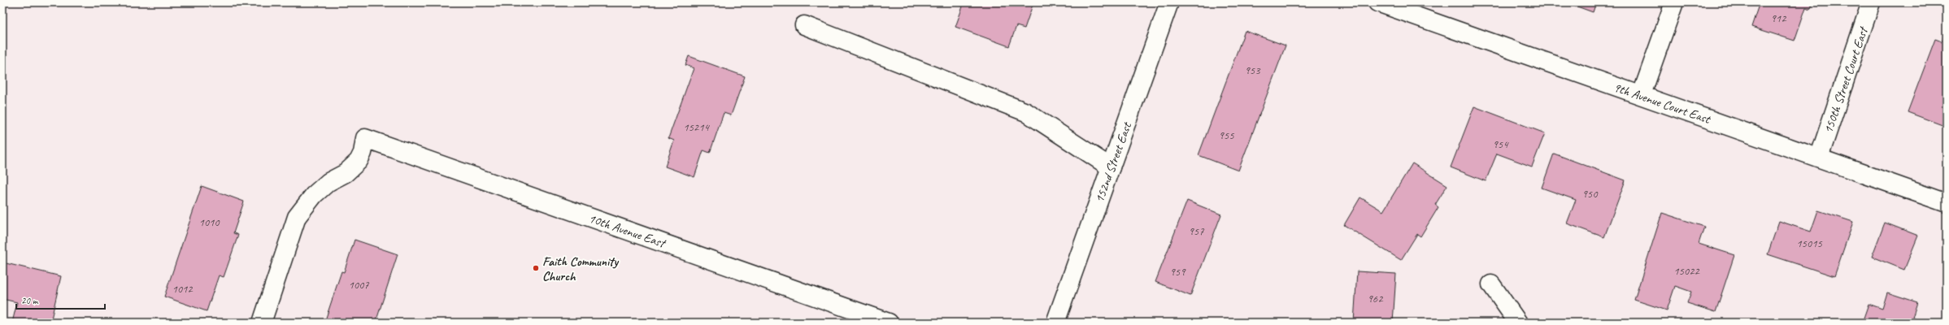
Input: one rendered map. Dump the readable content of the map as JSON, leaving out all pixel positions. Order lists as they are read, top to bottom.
{
  "streets": {
    "street": [
      "150th Street Court East",
      "9th Avenue Court East",
      "152nd Street East",
      "10th Avenue East"
    ]
  },
  "crossings": [
    ["150th Street Court East", "9th Avenue Court East"]
  ],
  "places": ["Faith Community Church"],
  "house_numbers": [
    "912",
    "953",
    "15214",
    "955",
    "954",
    "950",
    "1010",
    "957",
    "15015",
    "15022",
    "959",
    "1007",
    "1012",
    "962"
  ],
  "scale_bar": "20 m"
}
